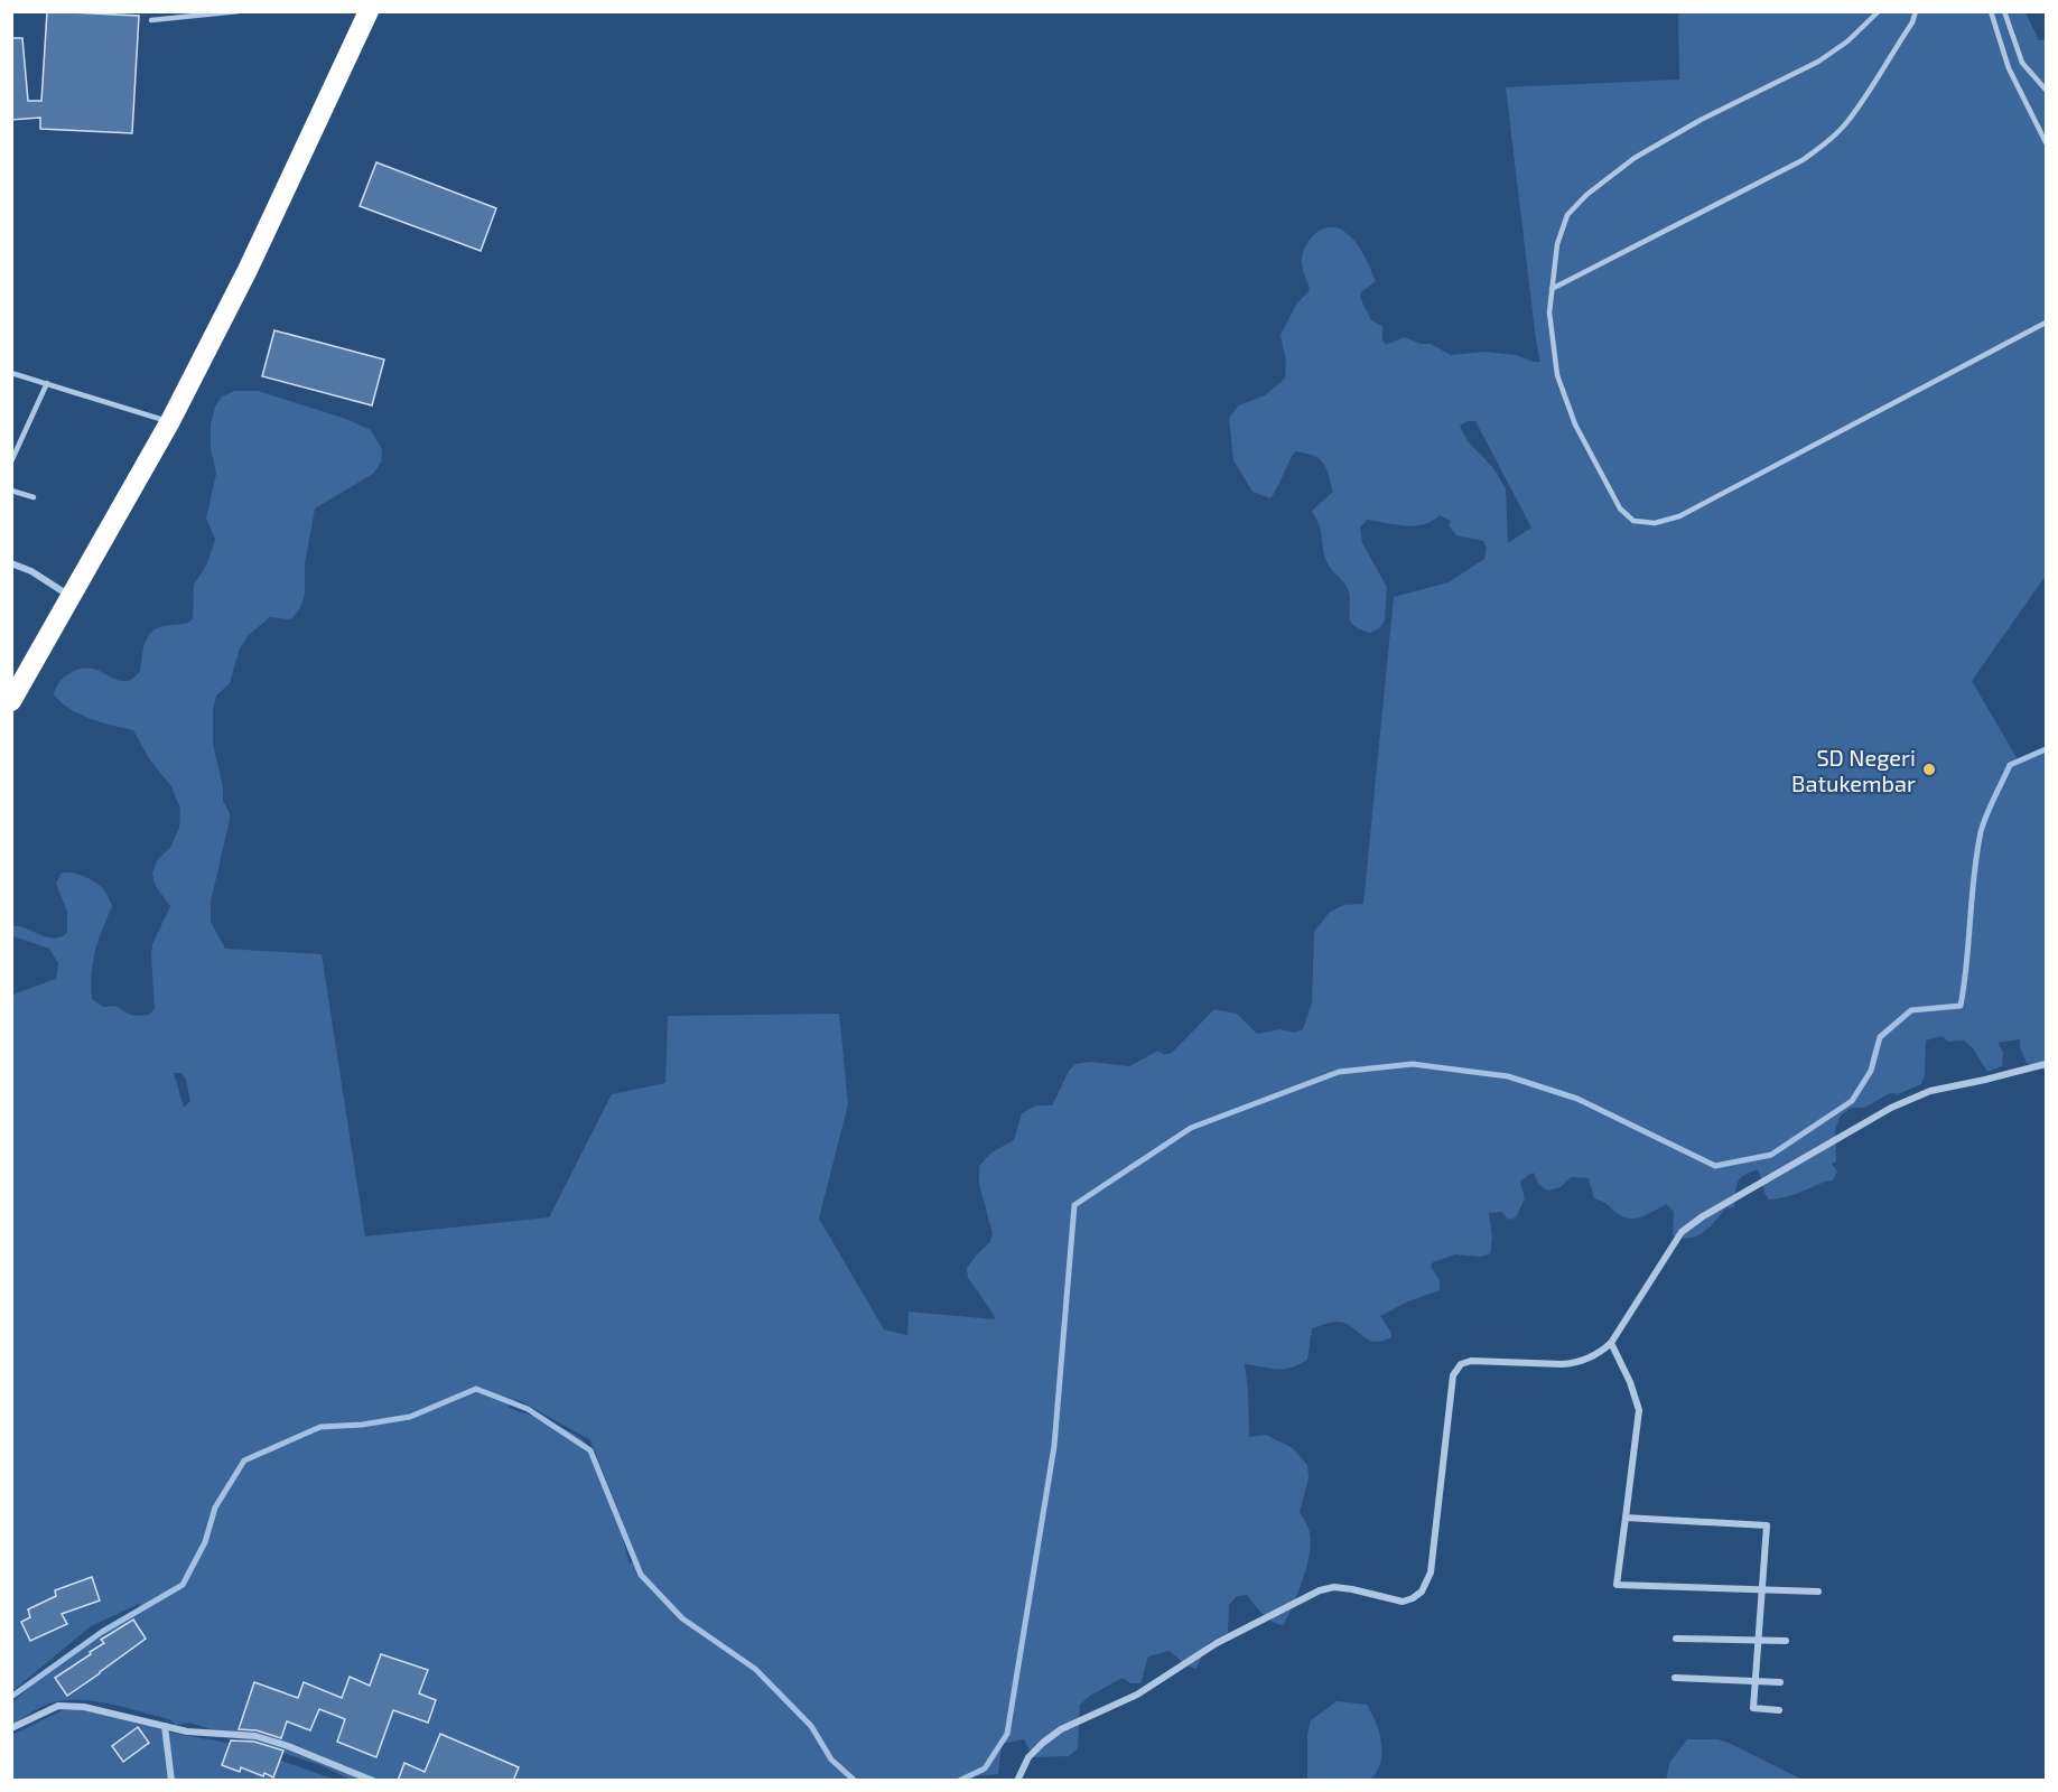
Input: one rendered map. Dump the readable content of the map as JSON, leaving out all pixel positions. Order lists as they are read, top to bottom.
{
  "places": ["SD Negeri Batukembar"]
}
